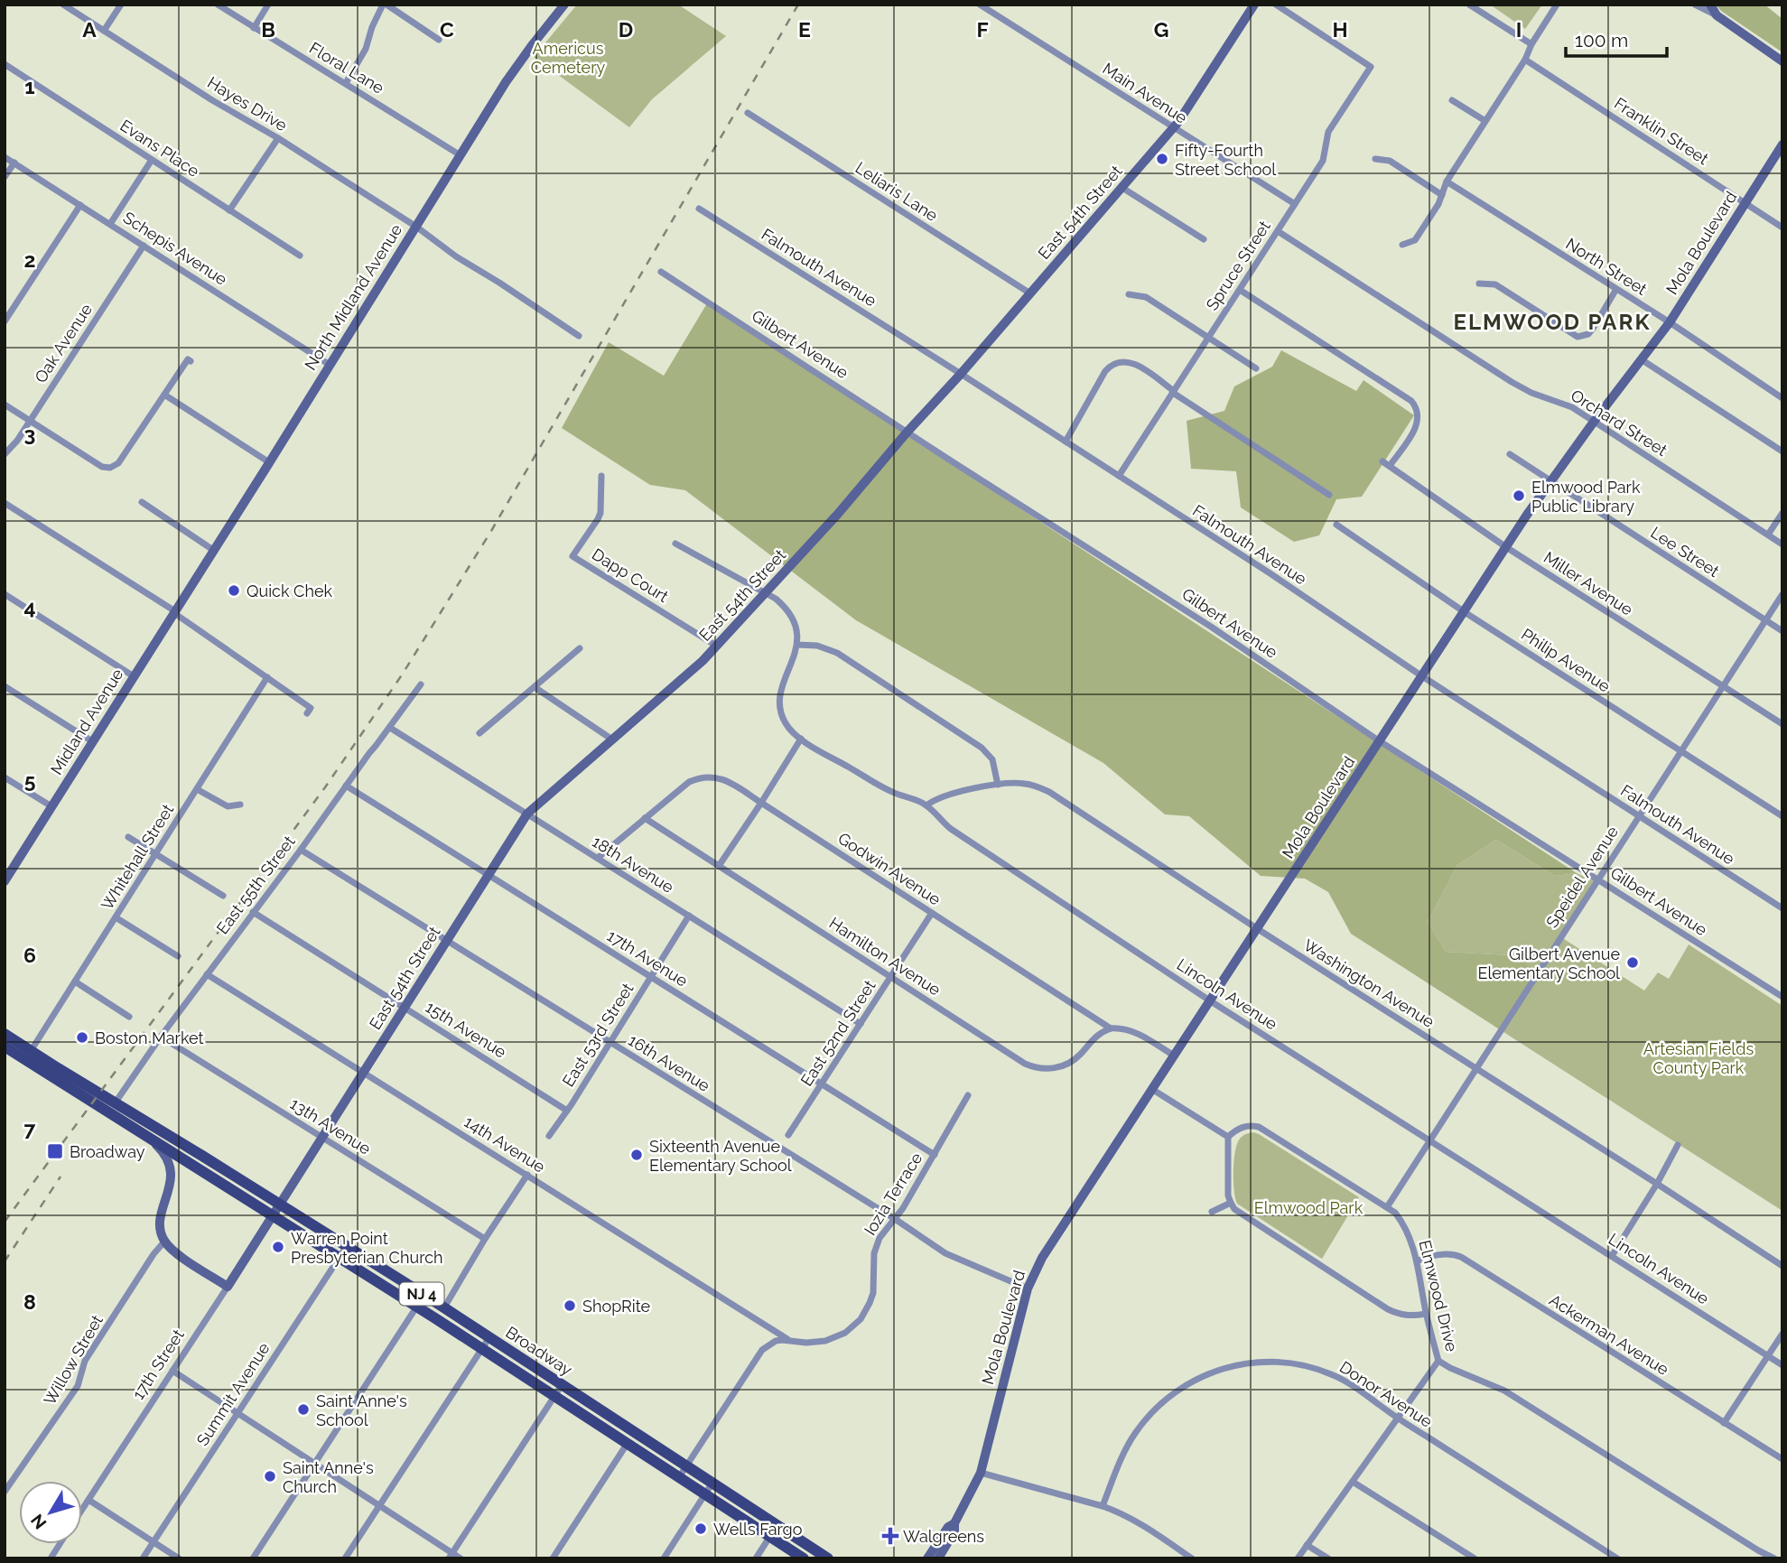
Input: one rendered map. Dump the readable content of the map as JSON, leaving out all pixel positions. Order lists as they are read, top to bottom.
{
  "streets": {
    "main road": ["NJ 4", "Broadway"],
    "street": [
      "Floral Lane",
      "Main Avenue",
      "Hayes Drive",
      "Franklin Street",
      "Evans Place",
      "Leliaris Lane",
      "East 54th Street",
      "Mola Boulevard",
      "Schepis Avenue",
      "Spruce Street",
      "North Street",
      "Falmouth Avenue",
      "North Midland Avenue",
      "Oak Avenue",
      "Gilbert Avenue",
      "Orchard Street",
      "Lee Street",
      "Dapp Court",
      "Miller Avenue",
      "Philip Avenue",
      "Midland Avenue",
      "Whitehall Street",
      "18th Avenue",
      "Godwin Avenue",
      "Speidel Avenue",
      "East 55th Street",
      "Hamilton Avenue",
      "17th Avenue",
      "Washington Avenue",
      "Lincoln Avenue",
      "15th Avenue",
      "East 52nd Street",
      "East 53rd Street",
      "16th Avenue",
      "13th Avenue",
      "14th Avenue",
      "Iozia Terrace",
      "Elmwood Drive",
      "Ackerman Avenue",
      "Willow Street",
      "17th Street",
      "Summit Avenue",
      "Donor Avenue"
    ]
  },
  "crossings": [
    ["Floral Lane", "North Midland Avenue"],
    ["Main Avenue", "East 54th Street"],
    ["Main Avenue", "Spruce Street"],
    ["Hayes Drive", "North Midland Avenue"],
    ["Franklin Street", "Mola Boulevard"],
    ["Leliaris Lane", "East 54th Street"],
    ["East 54th Street", "Falmouth Avenue"],
    ["East 54th Street", "Gilbert Avenue"],
    ["East 54th Street", "Dapp Court"],
    ["East 54th Street", "18th Avenue"],
    ["East 54th Street", "17th Avenue"],
    ["East 54th Street", "15th Avenue"],
    ["East 54th Street", "16th Avenue"],
    ["East 54th Street", "13th Avenue"],
    ["East 54th Street", "14th Avenue"],
    ["East 54th Street", "Broadway"],
    ["East 54th Street", "17th Street"],
    ["Mola Boulevard", "North Street"],
    ["Mola Boulevard", "Falmouth Avenue"],
    ["Mola Boulevard", "Gilbert Avenue"],
    ["Mola Boulevard", "Orchard Street"],
    ["Mola Boulevard", "Lee Street"],
    ["Mola Boulevard", "Miller Avenue"],
    ["Mola Boulevard", "Philip Avenue"],
    ["Mola Boulevard", "Godwin Avenue"],
    ["Mola Boulevard", "Washington Avenue"],
    ["Mola Boulevard", "Lincoln Avenue"],
    ["Mola Boulevard", "16th Avenue"],
    ["Schepis Avenue", "North Midland Avenue"],
    ["Schepis Avenue", "Oak Avenue"],
    ["Spruce Street", "Falmouth Avenue"],
    ["Spruce Street", "Orchard Street"],
    ["Falmouth Avenue", "Speidel Avenue"],
    ["North Midland Avenue", "Midland Avenue"],
    ["Gilbert Avenue", "Speidel Avenue"],
    ["Lee Street", "Speidel Avenue"],
    ["Miller Avenue", "Speidel Avenue"],
    ["Philip Avenue", "Speidel Avenue"],
    ["Whitehall Street", "Broadway"],
    ["18th Avenue", "Godwin Avenue"],
    ["18th Avenue", "East 55th Street"],
    ["18th Avenue", "East 52nd Street"],
    ["18th Avenue", "East 53rd Street"],
    ["Godwin Avenue", "Hamilton Avenue"],
    ["Godwin Avenue", "East 52nd Street"],
    ["Speidel Avenue", "Washington Avenue"],
    ["Speidel Avenue", "Lincoln Avenue"],
    ["Speidel Avenue", "Elmwood Drive"],
    ["East 55th Street", "17th Avenue"],
    ["East 55th Street", "15th Avenue"],
    ["East 55th Street", "16th Avenue"],
    ["East 55th Street", "13th Avenue"],
    ["East 55th Street", "14th Avenue"],
    ["East 55th Street", "Broadway"],
    ["Hamilton Avenue", "East 52nd Street"],
    ["17th Avenue", "East 52nd Street"],
    ["17th Avenue", "East 53rd Street"],
    ["17th Avenue", "Iozia Terrace"],
    ["Washington Avenue", "Lincoln Avenue"],
    ["15th Avenue", "East 53rd Street"],
    ["East 53rd Street", "16th Avenue"],
    ["16th Avenue", "Iozia Terrace"],
    ["14th Avenue", "Iozia Terrace"],
    ["Elmwood Drive", "Ackerman Avenue"],
    ["Broadway", "17th Street"],
    ["Broadway", "Summit Avenue"]
  ],
  "districts": ["ELMWOOD PARK"],
  "parks": ["Americus Cemetery", "Artesian Fields County Park", "Elmwood Park"],
  "places": {
    "other": [
      "Fifty-Fourth Street School",
      "Elmwood Park Public Library",
      "Quick Chek",
      "Gilbert Avenue Elementary School",
      "Boston Market",
      "Sixteenth Avenue Elementary School",
      "Warren Point Presbyterian Church",
      "ShopRite",
      "Saint Anne's School",
      "Saint Anne's Church",
      "Wells Fargo"
    ],
    "transit": ["Broadway"],
    "health": ["Walgreens"]
  },
  "scale_bar": "100 m",
  "north": "bottom left",
  "grid": {
    "columns": [
      "A",
      "B",
      "C",
      "D",
      "E",
      "F",
      "G",
      "H",
      "I"
    ],
    "rows": [
      "1",
      "2",
      "3",
      "4",
      "5",
      "6",
      "7",
      "8"
    ]
  }
}
